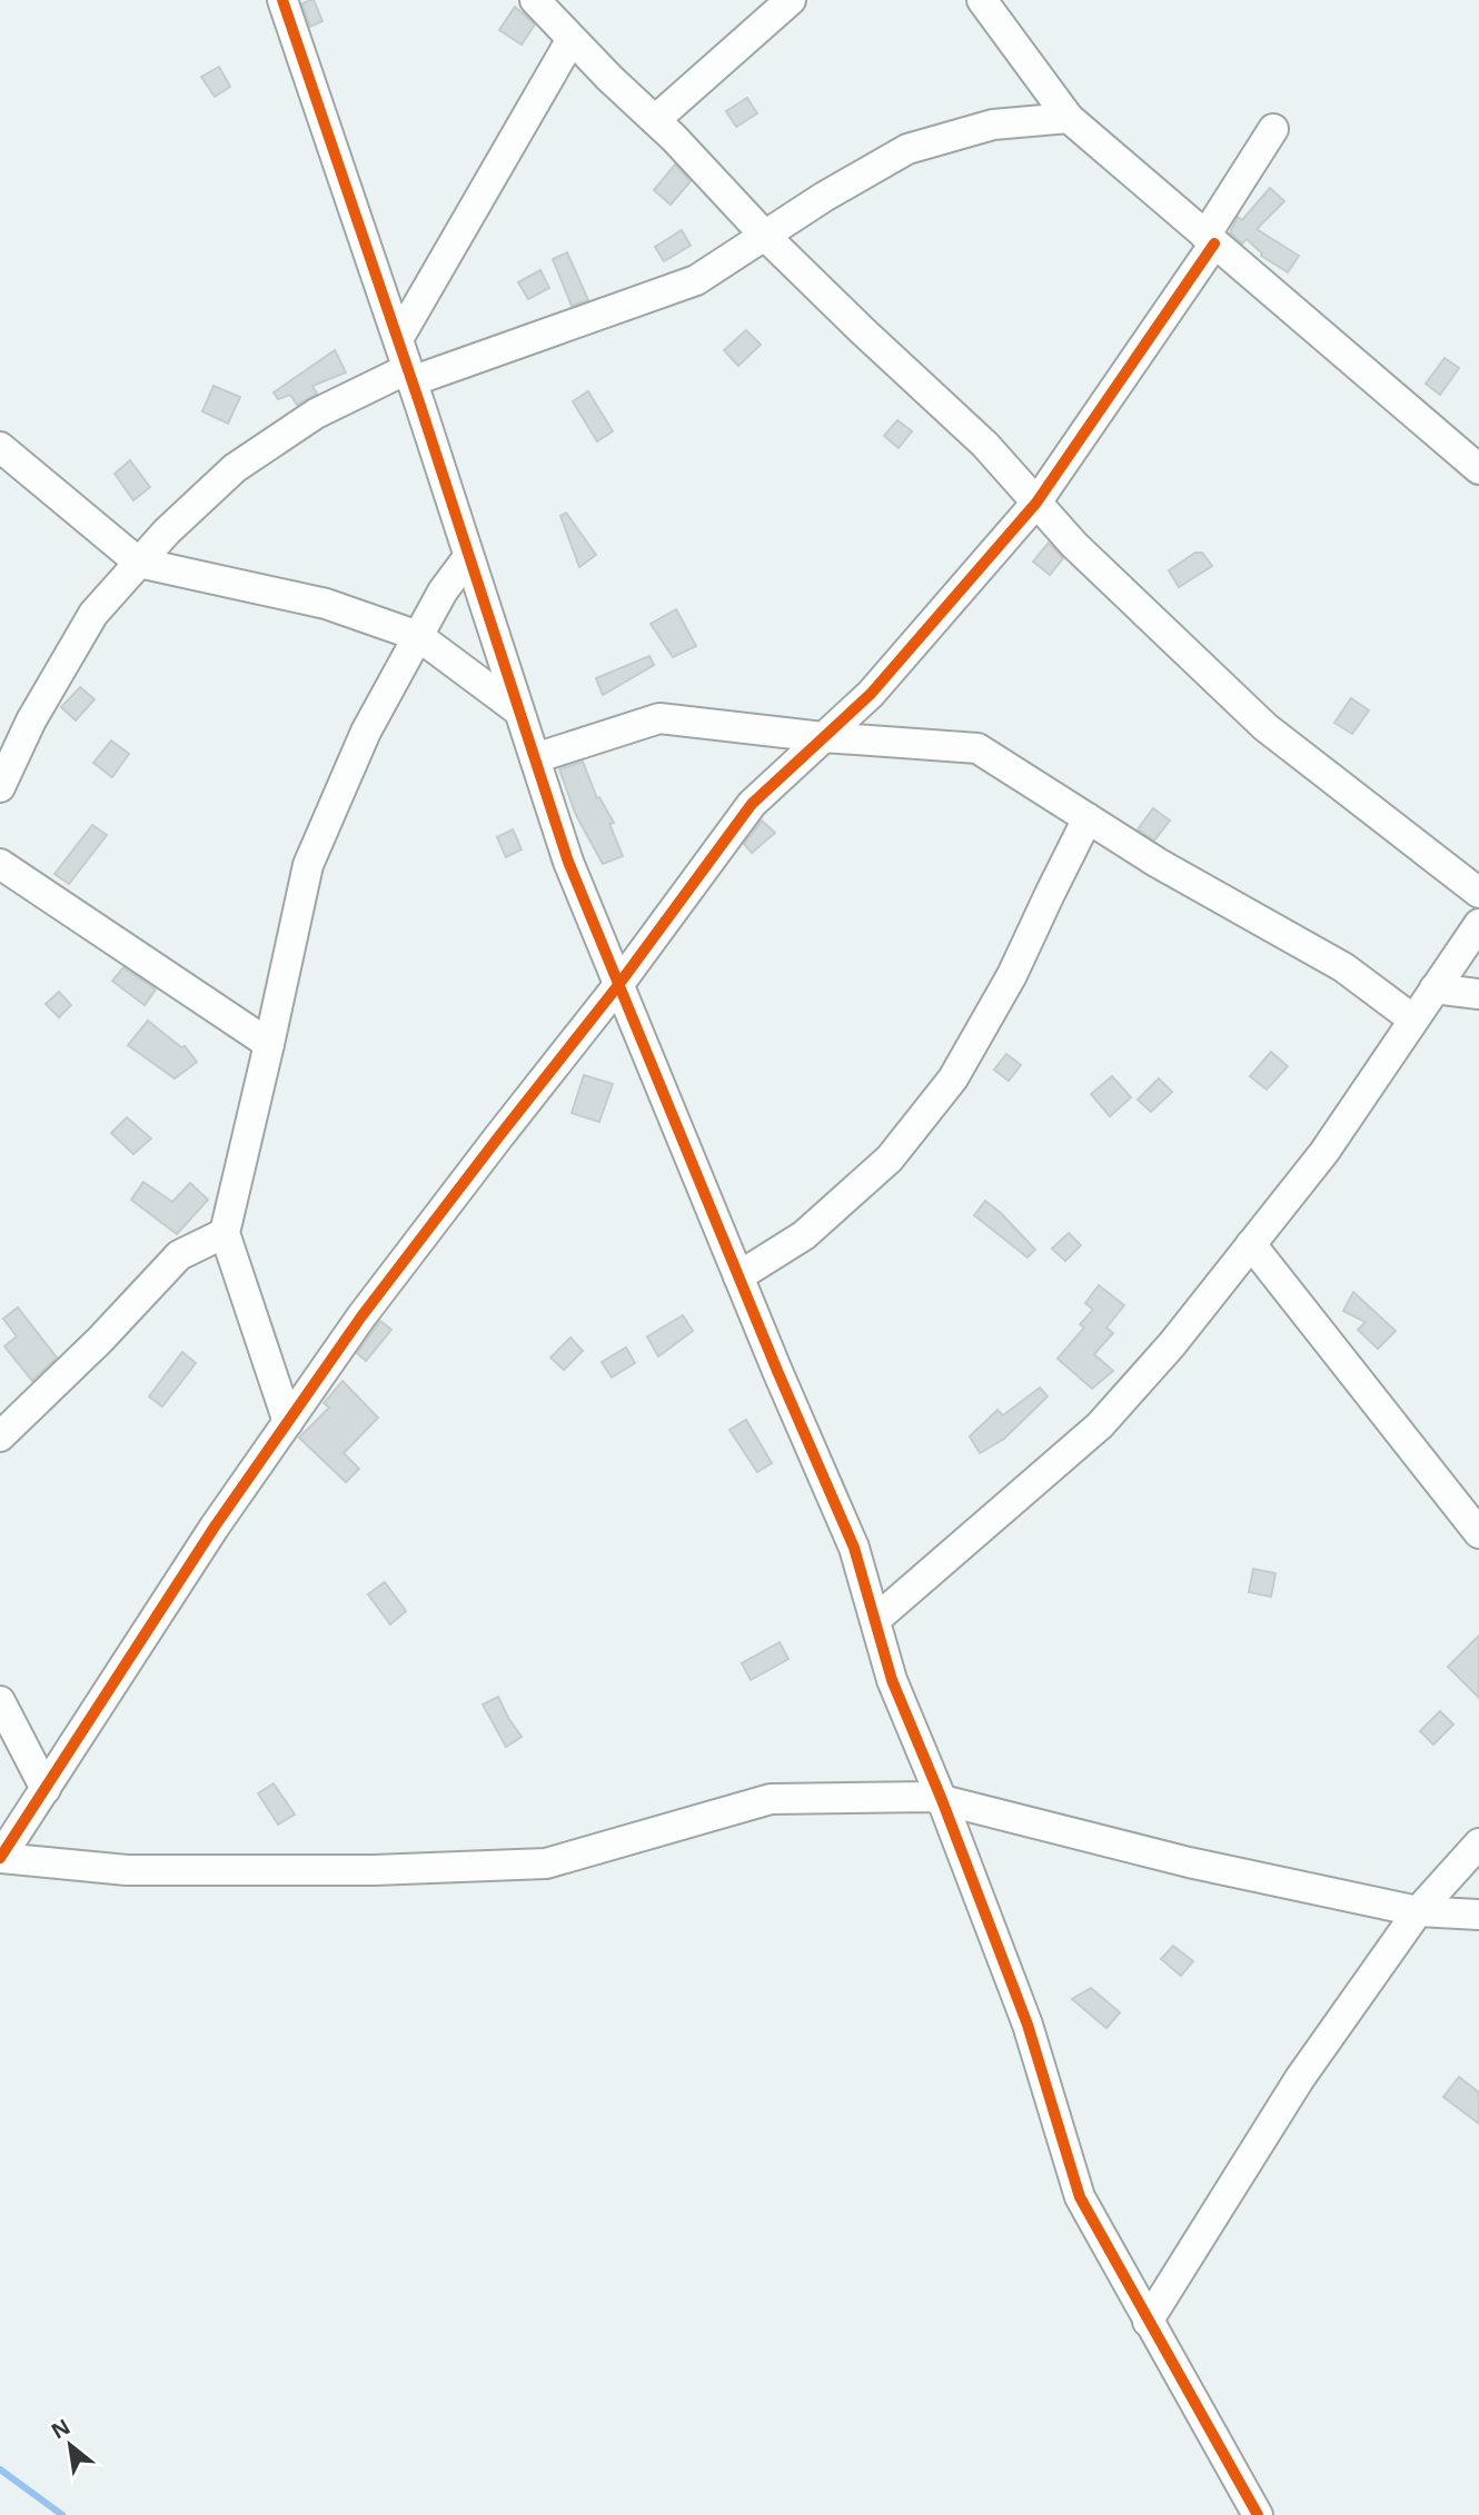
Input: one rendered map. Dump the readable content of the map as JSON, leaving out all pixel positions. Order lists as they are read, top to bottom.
{
  "north": "top left"
}
